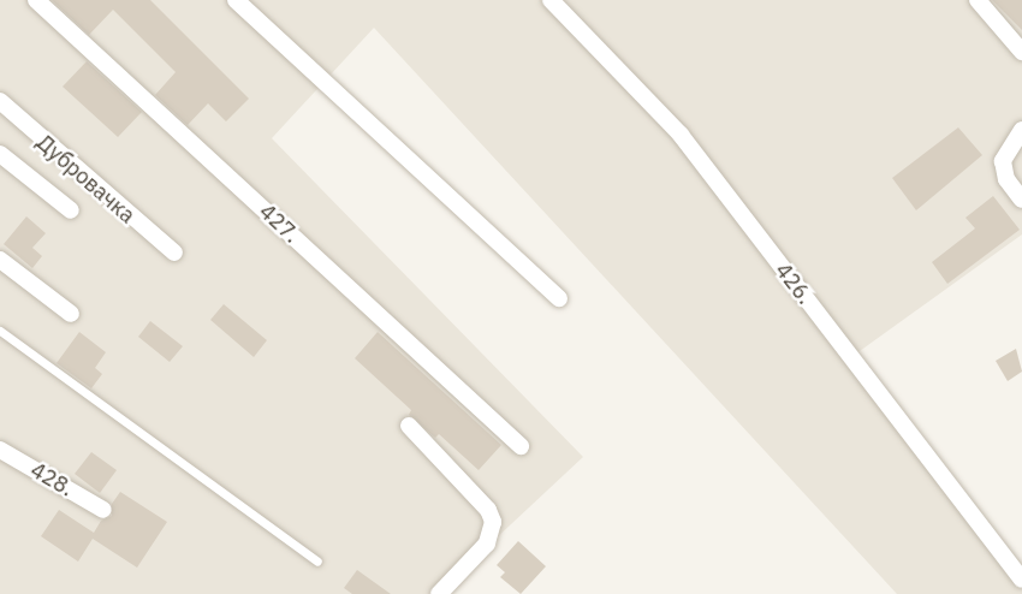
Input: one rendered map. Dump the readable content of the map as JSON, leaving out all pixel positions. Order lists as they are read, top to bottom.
{
  "streets": {
    "street": [
      "Дубровачка",
      "427.",
      "426.",
      "428."
    ]
  }
}
